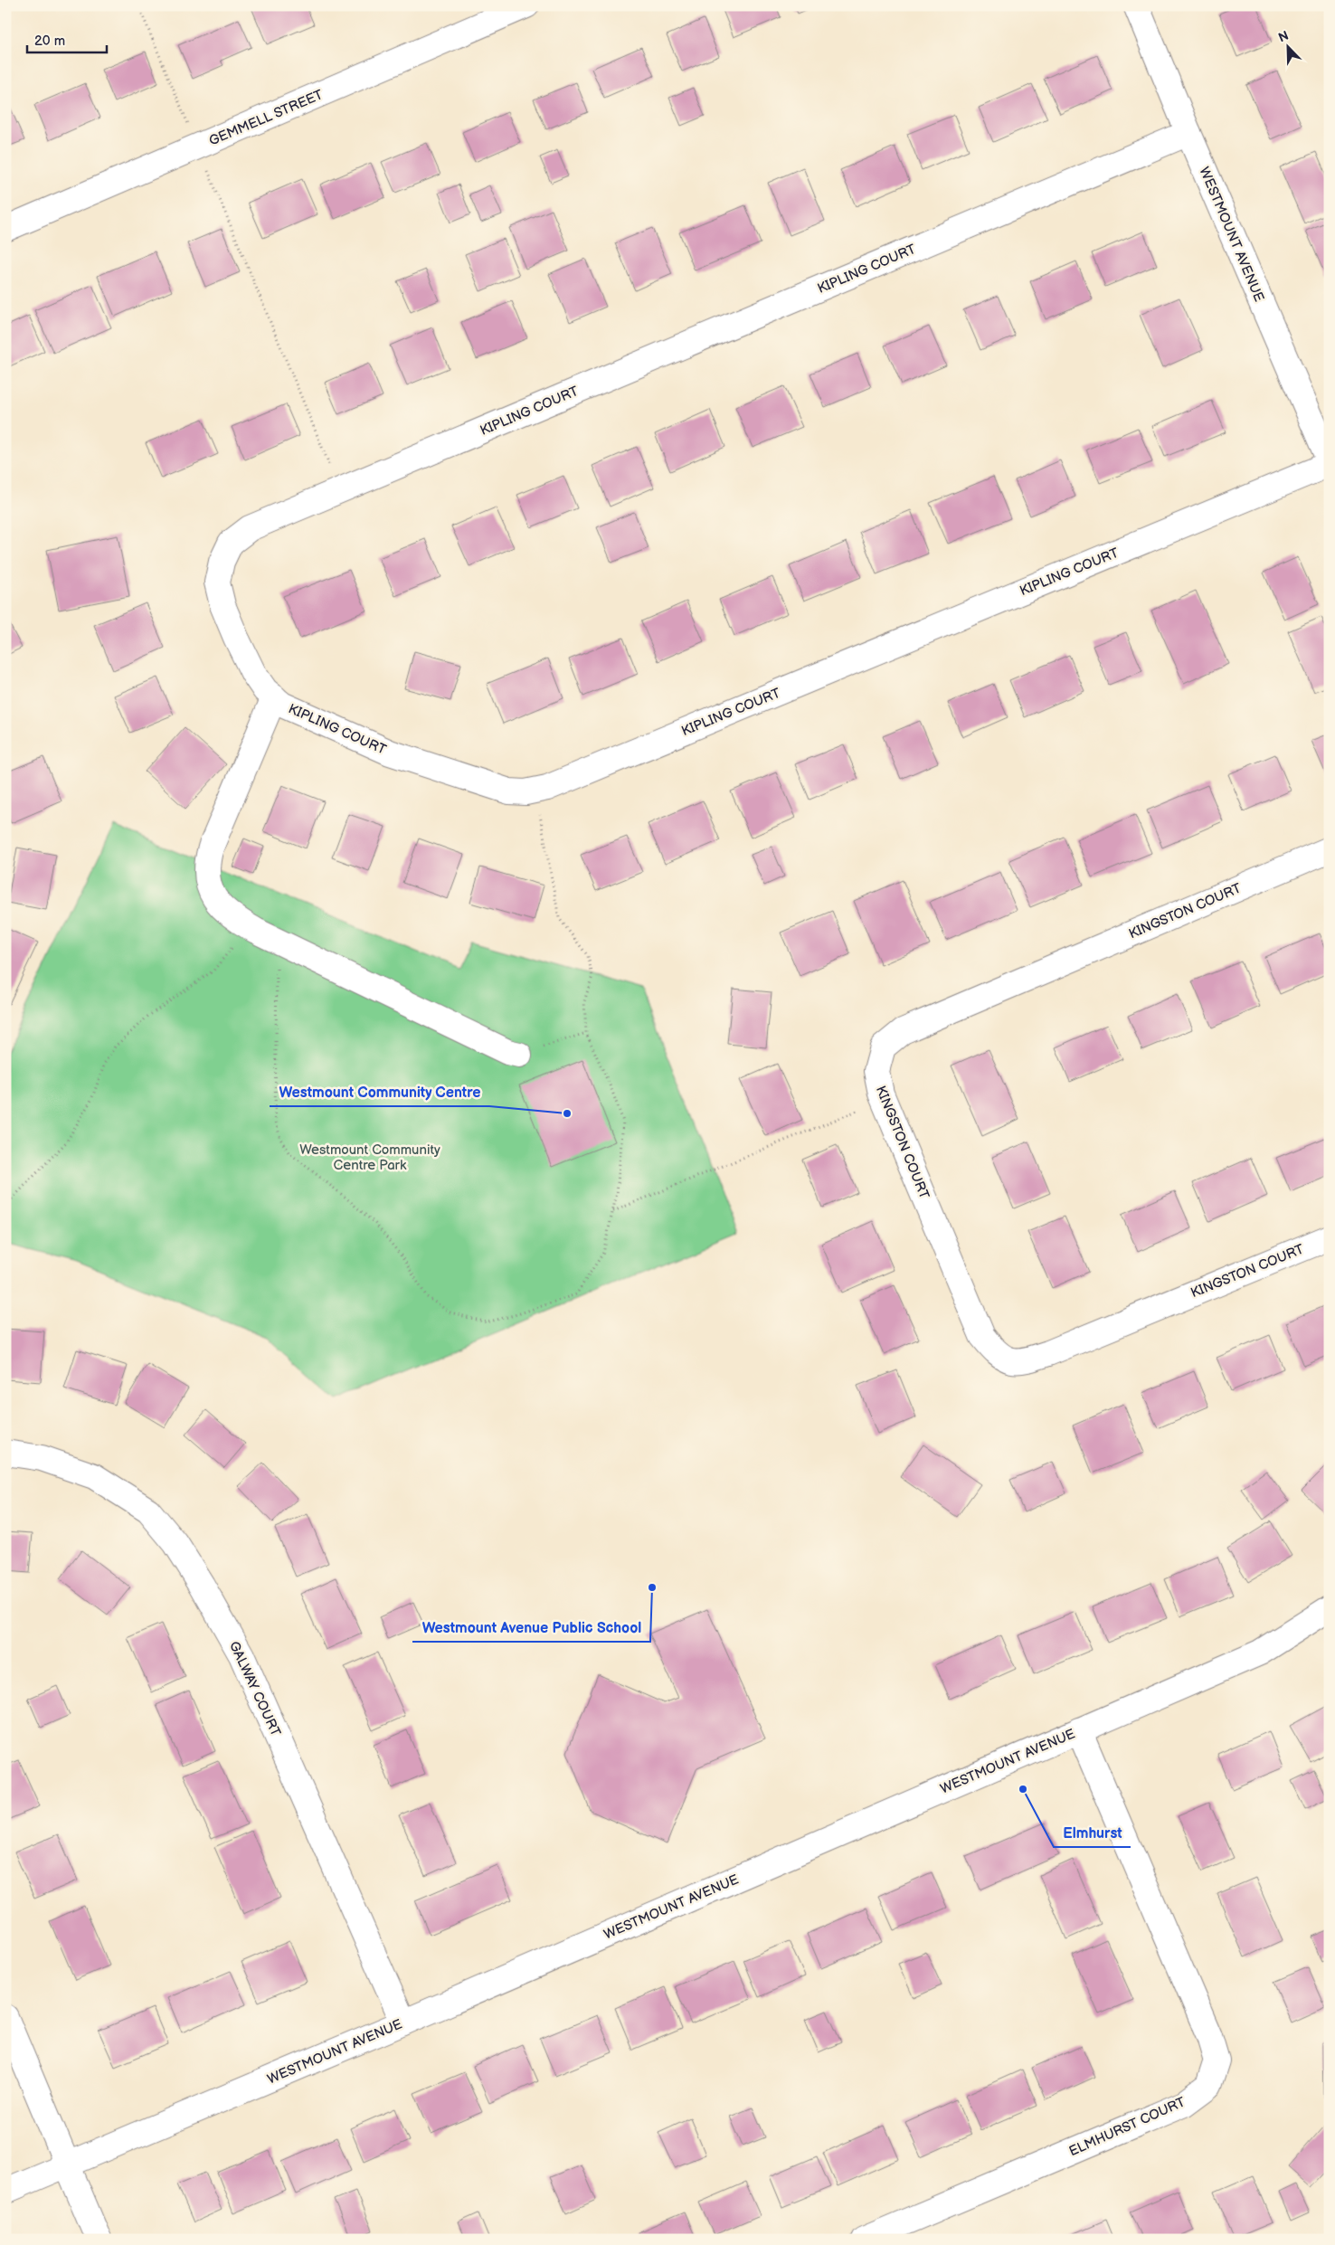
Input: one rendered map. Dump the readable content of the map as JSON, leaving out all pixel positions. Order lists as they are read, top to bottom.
{
  "streets": {
    "street": [
      "GEMMELL STREET",
      "WESTMOUNT AVENUE",
      "KIPLING COURT",
      "KINGSTON COURT",
      "GALWAY COURT",
      "ELMHURST COURT"
    ]
  },
  "crossings": [
    ["WESTMOUNT AVENUE", "KIPLING COURT"],
    ["WESTMOUNT AVENUE", "GALWAY COURT"],
    ["WESTMOUNT AVENUE", "ELMHURST COURT"]
  ],
  "parks": ["Westmount Community Centre Park"],
  "places": ["Westmount Community Centre", "Westmount Avenue Public School", "Elmhurst"],
  "scale_bar": "20 m",
  "north": "top left"
}
